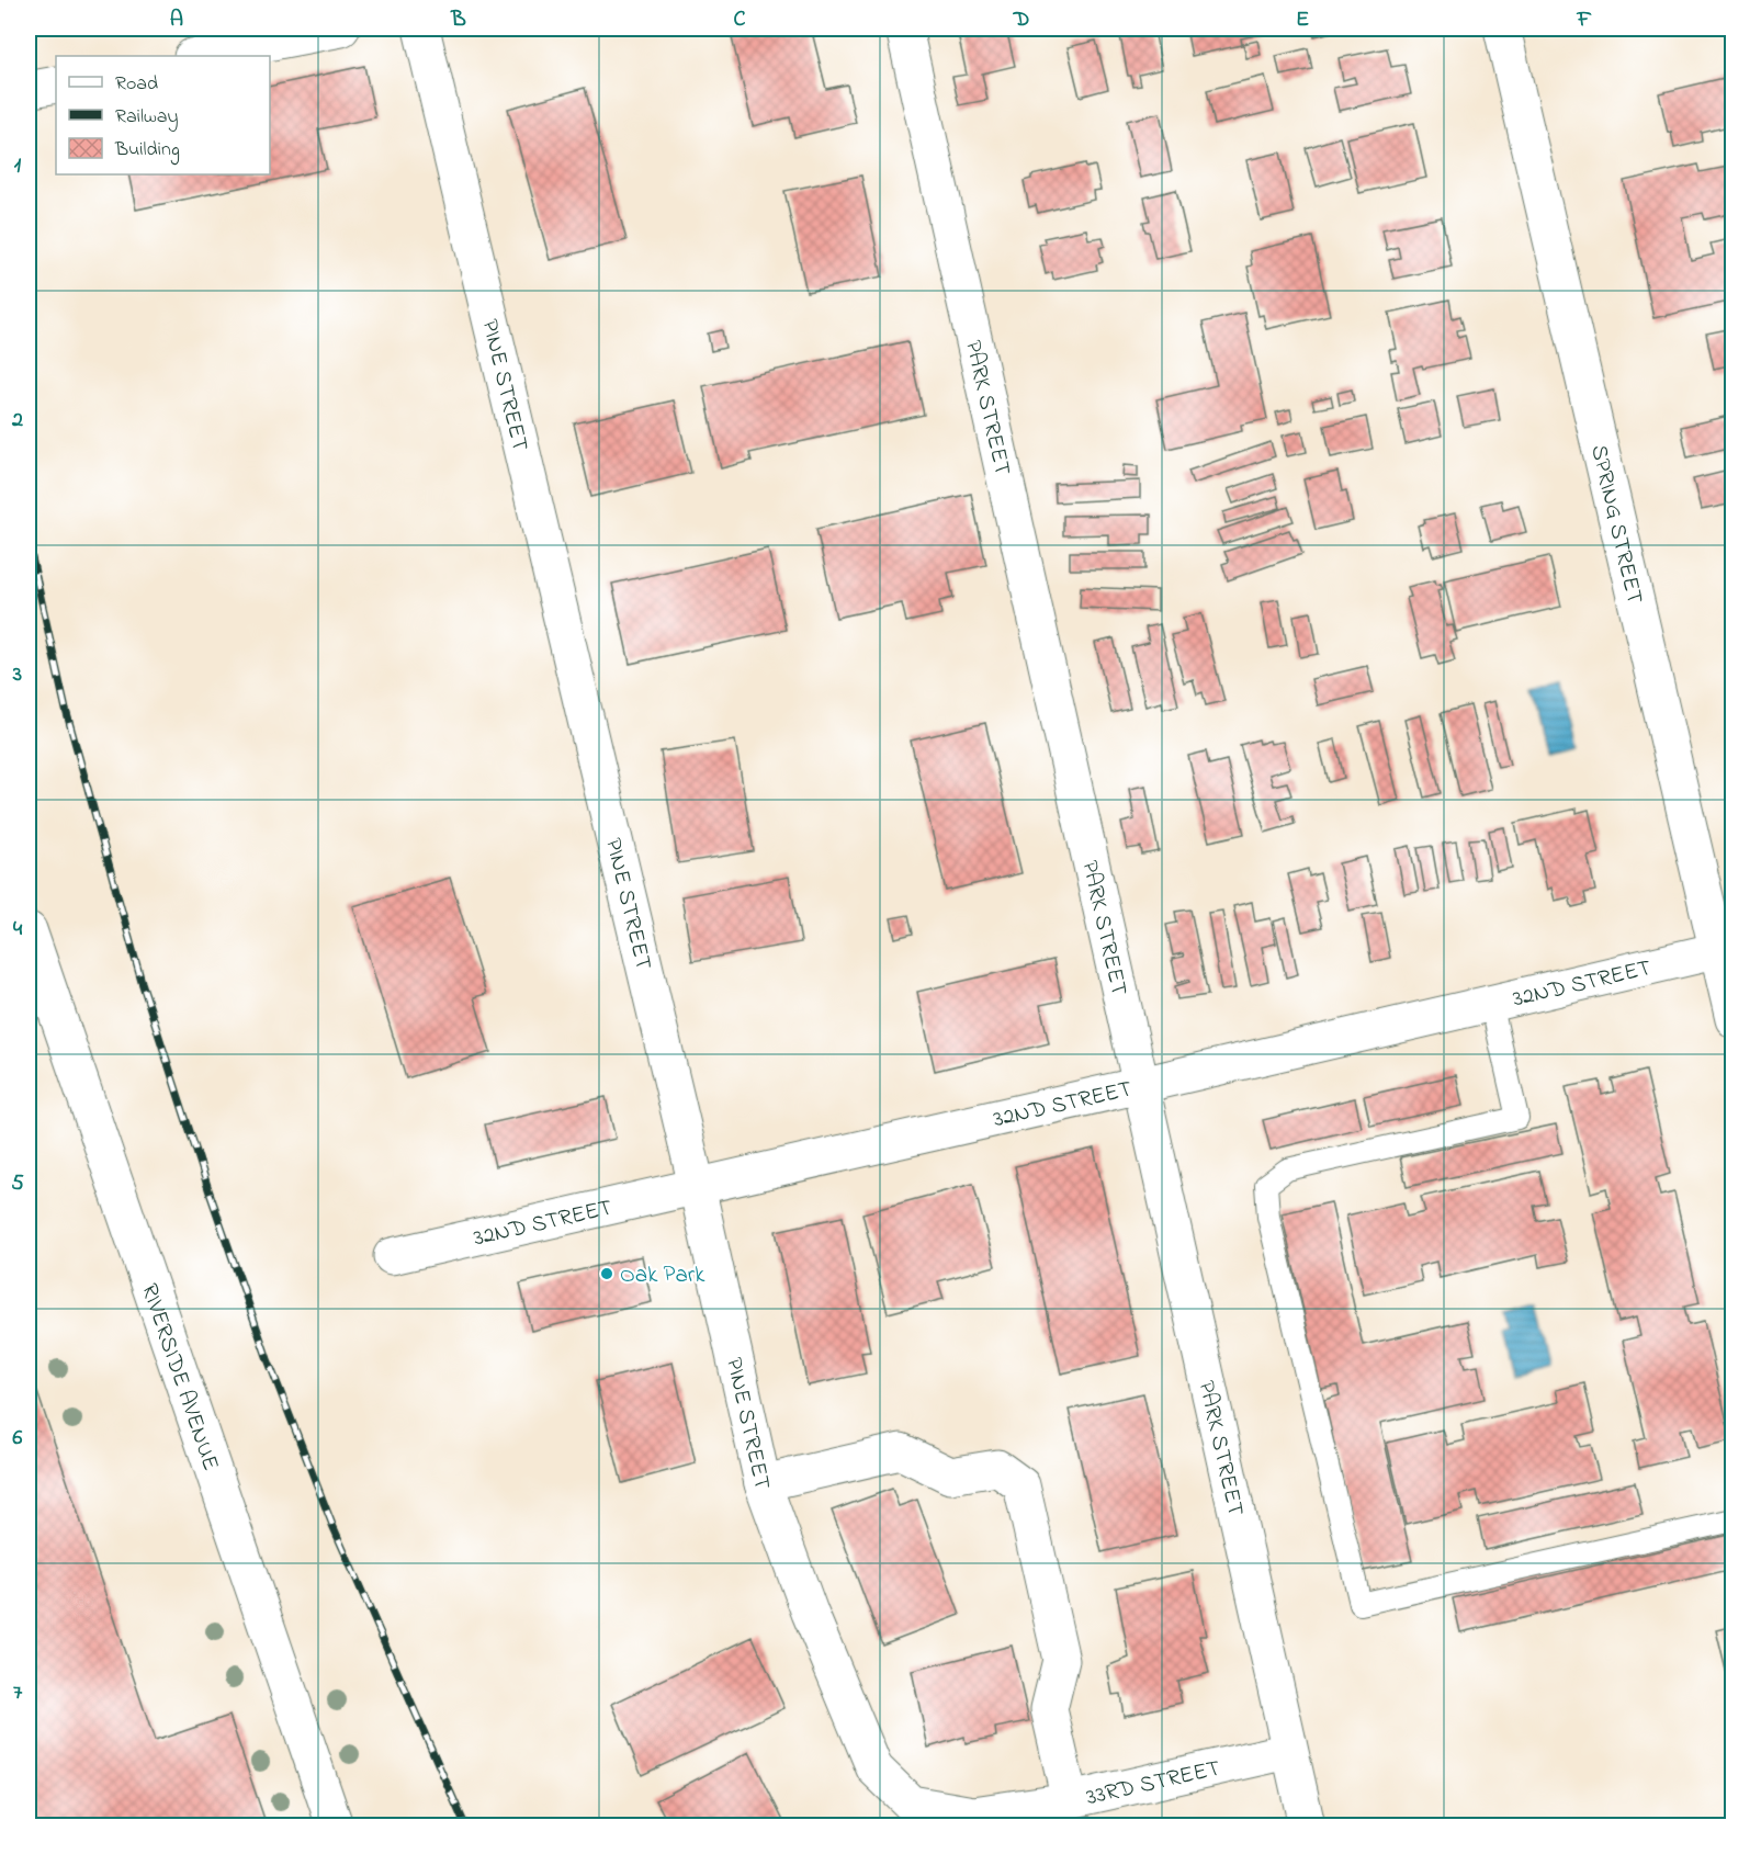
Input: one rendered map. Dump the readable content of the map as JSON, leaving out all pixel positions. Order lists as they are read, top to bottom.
{
  "streets": {
    "street": [
      "PINE STREET",
      "PARK STREET",
      "SPRING STREET",
      "32ND STREET",
      "RIVERSIDE AVENUE",
      "33RD STREET"
    ]
  },
  "crossings": [
    ["PINE STREET", "32ND STREET"],
    ["PINE STREET", "33RD STREET"],
    ["PARK STREET", "32ND STREET"],
    ["PARK STREET", "33RD STREET"],
    ["SPRING STREET", "32ND STREET"]
  ],
  "places": ["Oak Park"],
  "legend": ["Road", "Railway", "Building"],
  "grid": {
    "columns": [
      "A",
      "B",
      "C",
      "D",
      "E",
      "F"
    ],
    "rows": [
      "1",
      "2",
      "3",
      "4",
      "5",
      "6",
      "7"
    ]
  }
}
